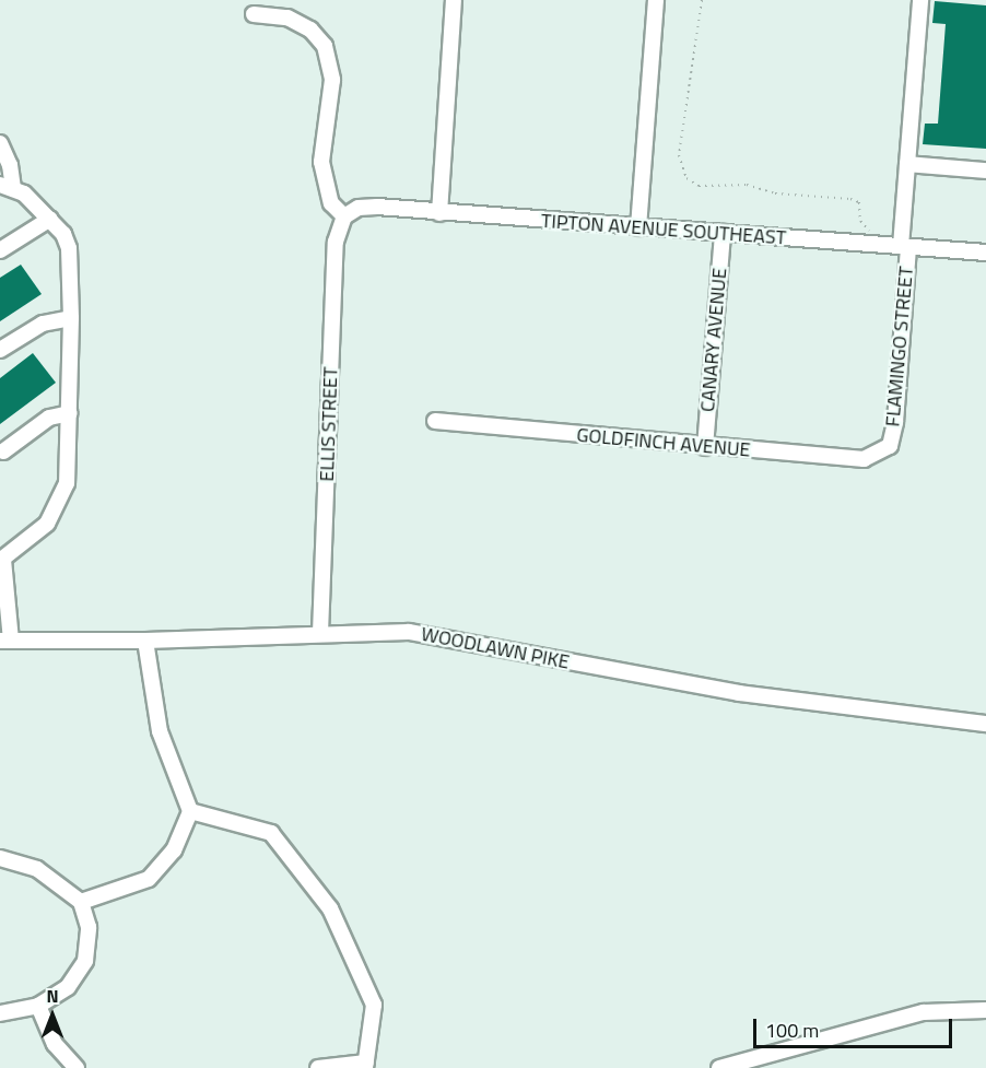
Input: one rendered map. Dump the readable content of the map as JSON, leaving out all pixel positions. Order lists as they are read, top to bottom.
{
  "streets": {
    "street": [
      "TIPTON AVENUE SOUTHEAST",
      "CANARY AVENUE",
      "FLAMINGO STREET",
      "ELLIS STREET",
      "GOLDFINCH AVENUE",
      "WOODLAWN PIKE"
    ]
  },
  "crossings": [
    ["TIPTON AVENUE SOUTHEAST", "CANARY AVENUE"],
    ["TIPTON AVENUE SOUTHEAST", "FLAMINGO STREET"],
    ["TIPTON AVENUE SOUTHEAST", "ELLIS STREET"],
    ["CANARY AVENUE", "GOLDFINCH AVENUE"],
    ["FLAMINGO STREET", "GOLDFINCH AVENUE"],
    ["ELLIS STREET", "WOODLAWN PIKE"]
  ],
  "scale_bar": "100 m",
  "north": "top"
}
